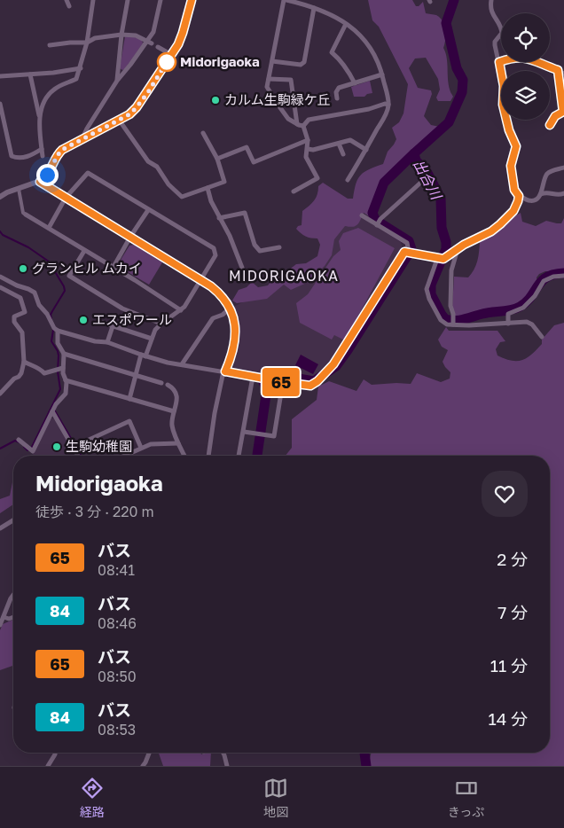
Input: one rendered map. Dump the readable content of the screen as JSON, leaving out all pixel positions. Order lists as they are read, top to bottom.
{
  "districts": ["MIDORIGAOKA"],
  "water": ["出合川"],
  "places": [
    "Midorigaoka",
    "カルム生駒緑ケ丘",
    "グランヒル ムカイ",
    "エスポワール",
    "生駒幼稚園"
  ],
  "lines": ["bus line 65"],
  "page": {
    "on_map": "65",
    "heading": ["Midorigaoka", "徒歩 · 3 分 · 220 m"],
    "list": [
      {
        "mark": "65",
        "name": "バス",
        "note": "08:41",
        "value": "2 分"
      },
      {
        "mark": "84",
        "name": "バス",
        "note": "08:46",
        "value": "7 分"
      },
      {
        "mark": "65",
        "name": "バス",
        "note": "08:50",
        "value": "11 分"
      },
      {
        "mark": "84",
        "name": "バス",
        "note": "08:53",
        "value": "14 分"
      }
    ],
    "tabs": ["経路", "地図", "きっぷ"]
  }
}
